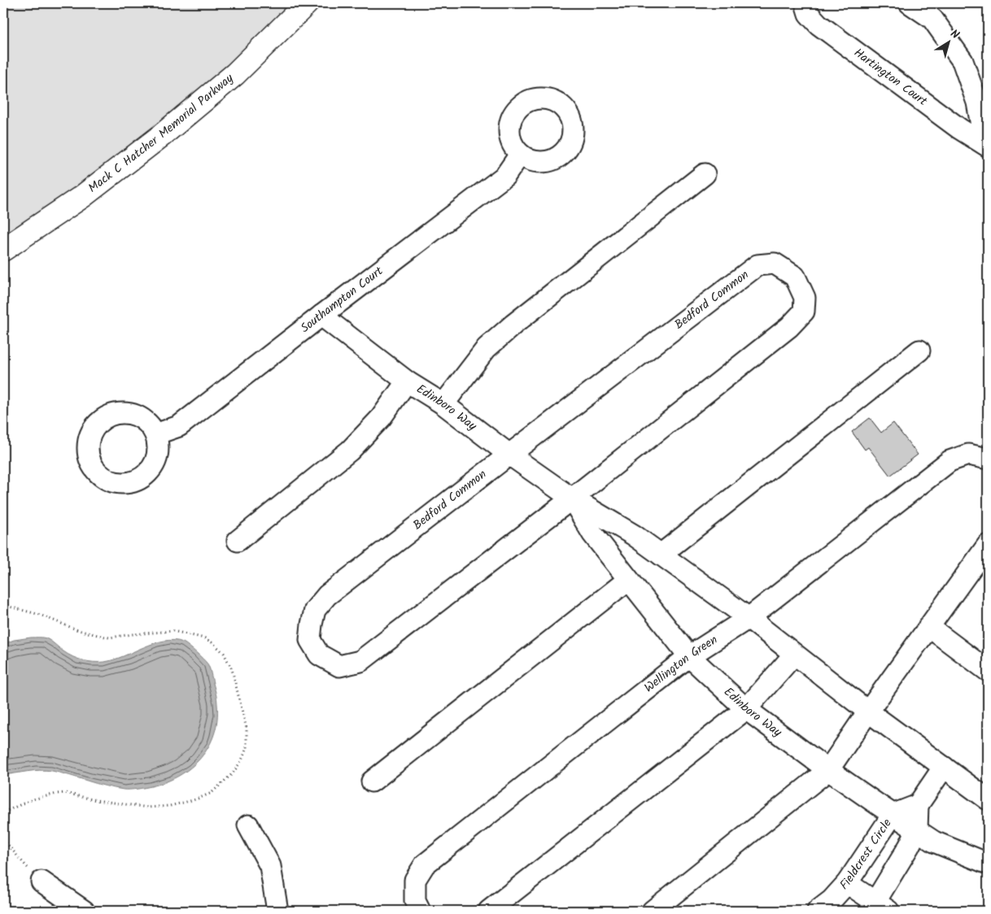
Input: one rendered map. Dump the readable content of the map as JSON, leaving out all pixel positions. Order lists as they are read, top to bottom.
{
  "streets": {
    "main road": ["Mack C Hatcher Memorial Parkway"],
    "street": [
      "Hartington Court",
      "Southampton Court",
      "Bedford Common",
      "Edinboro Way",
      "Wellington Green",
      "Fieldcrest Circle"
    ]
  },
  "crossings": [
    ["Southampton Court", "Edinboro Way"],
    ["Bedford Common", "Edinboro Way"],
    ["Edinboro Way", "Wellington Green"],
    ["Edinboro Way", "Fieldcrest Circle"]
  ],
  "north": "top right"
}
